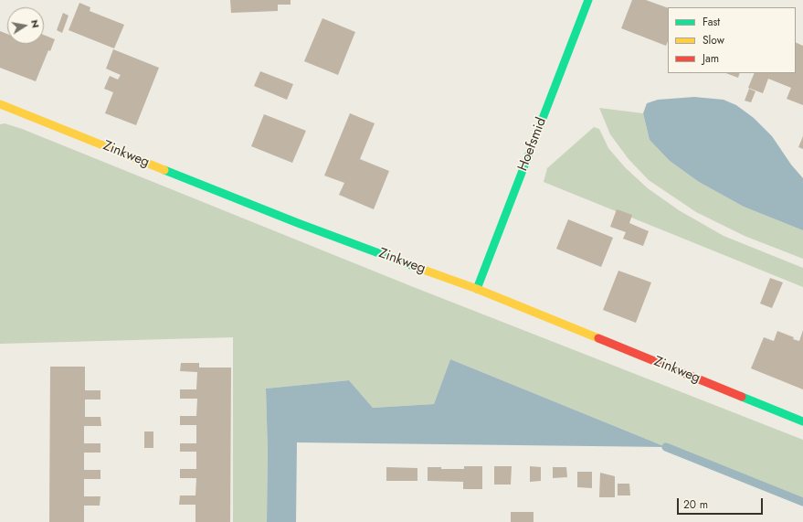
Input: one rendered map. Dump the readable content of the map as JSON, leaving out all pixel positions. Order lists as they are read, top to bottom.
{
  "streets": {
    "street": ["Hoefsmid", "Zinkweg"]
  },
  "crossings": [
    ["Hoefsmid", "Zinkweg"]
  ],
  "legend": ["Fast", "Slow", "Jam"],
  "scale_bar": "20 m",
  "north": "right"
}
